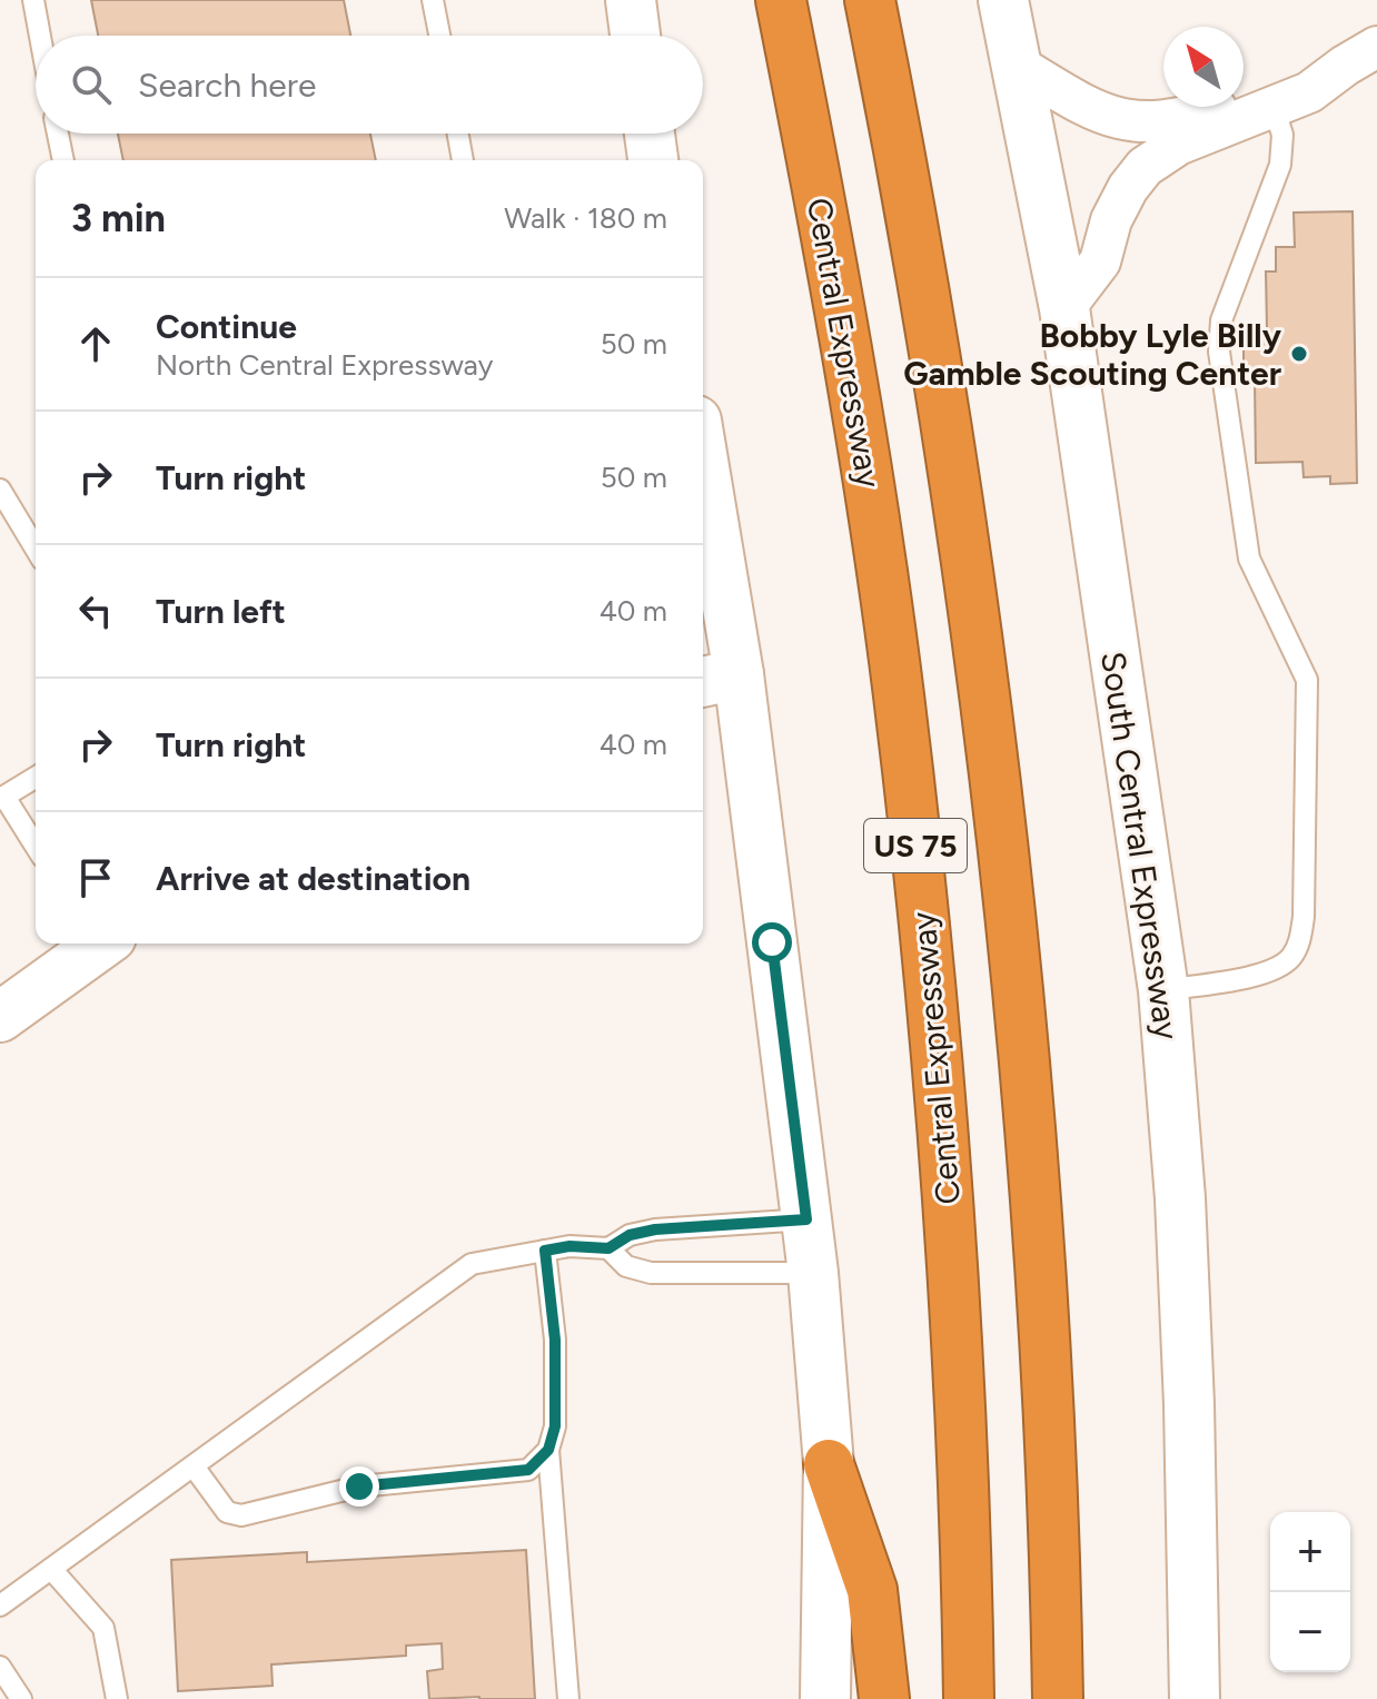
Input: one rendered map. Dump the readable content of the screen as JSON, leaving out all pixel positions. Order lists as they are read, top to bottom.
{
  "streets": {
    "highway": ["Central Expressway", "US 75"],
    "main road": ["South Central Expressway"]
  },
  "places": ["Bobby Lyle Billy Gamble Scouting Center"],
  "north": "top left",
  "page": {
    "search": "Search here",
    "heading": ["3 min", "Walk · 180 m"],
    "list": [
      ["Continue", "North Central Expressway", "50 m"],
      ["Turn right", "50 m"],
      ["Turn left", "40 m"],
      ["Turn right", "40 m"],
      "Arrive at destination"
    ],
    "map_buttons": ["+", "−"]
  }
}
